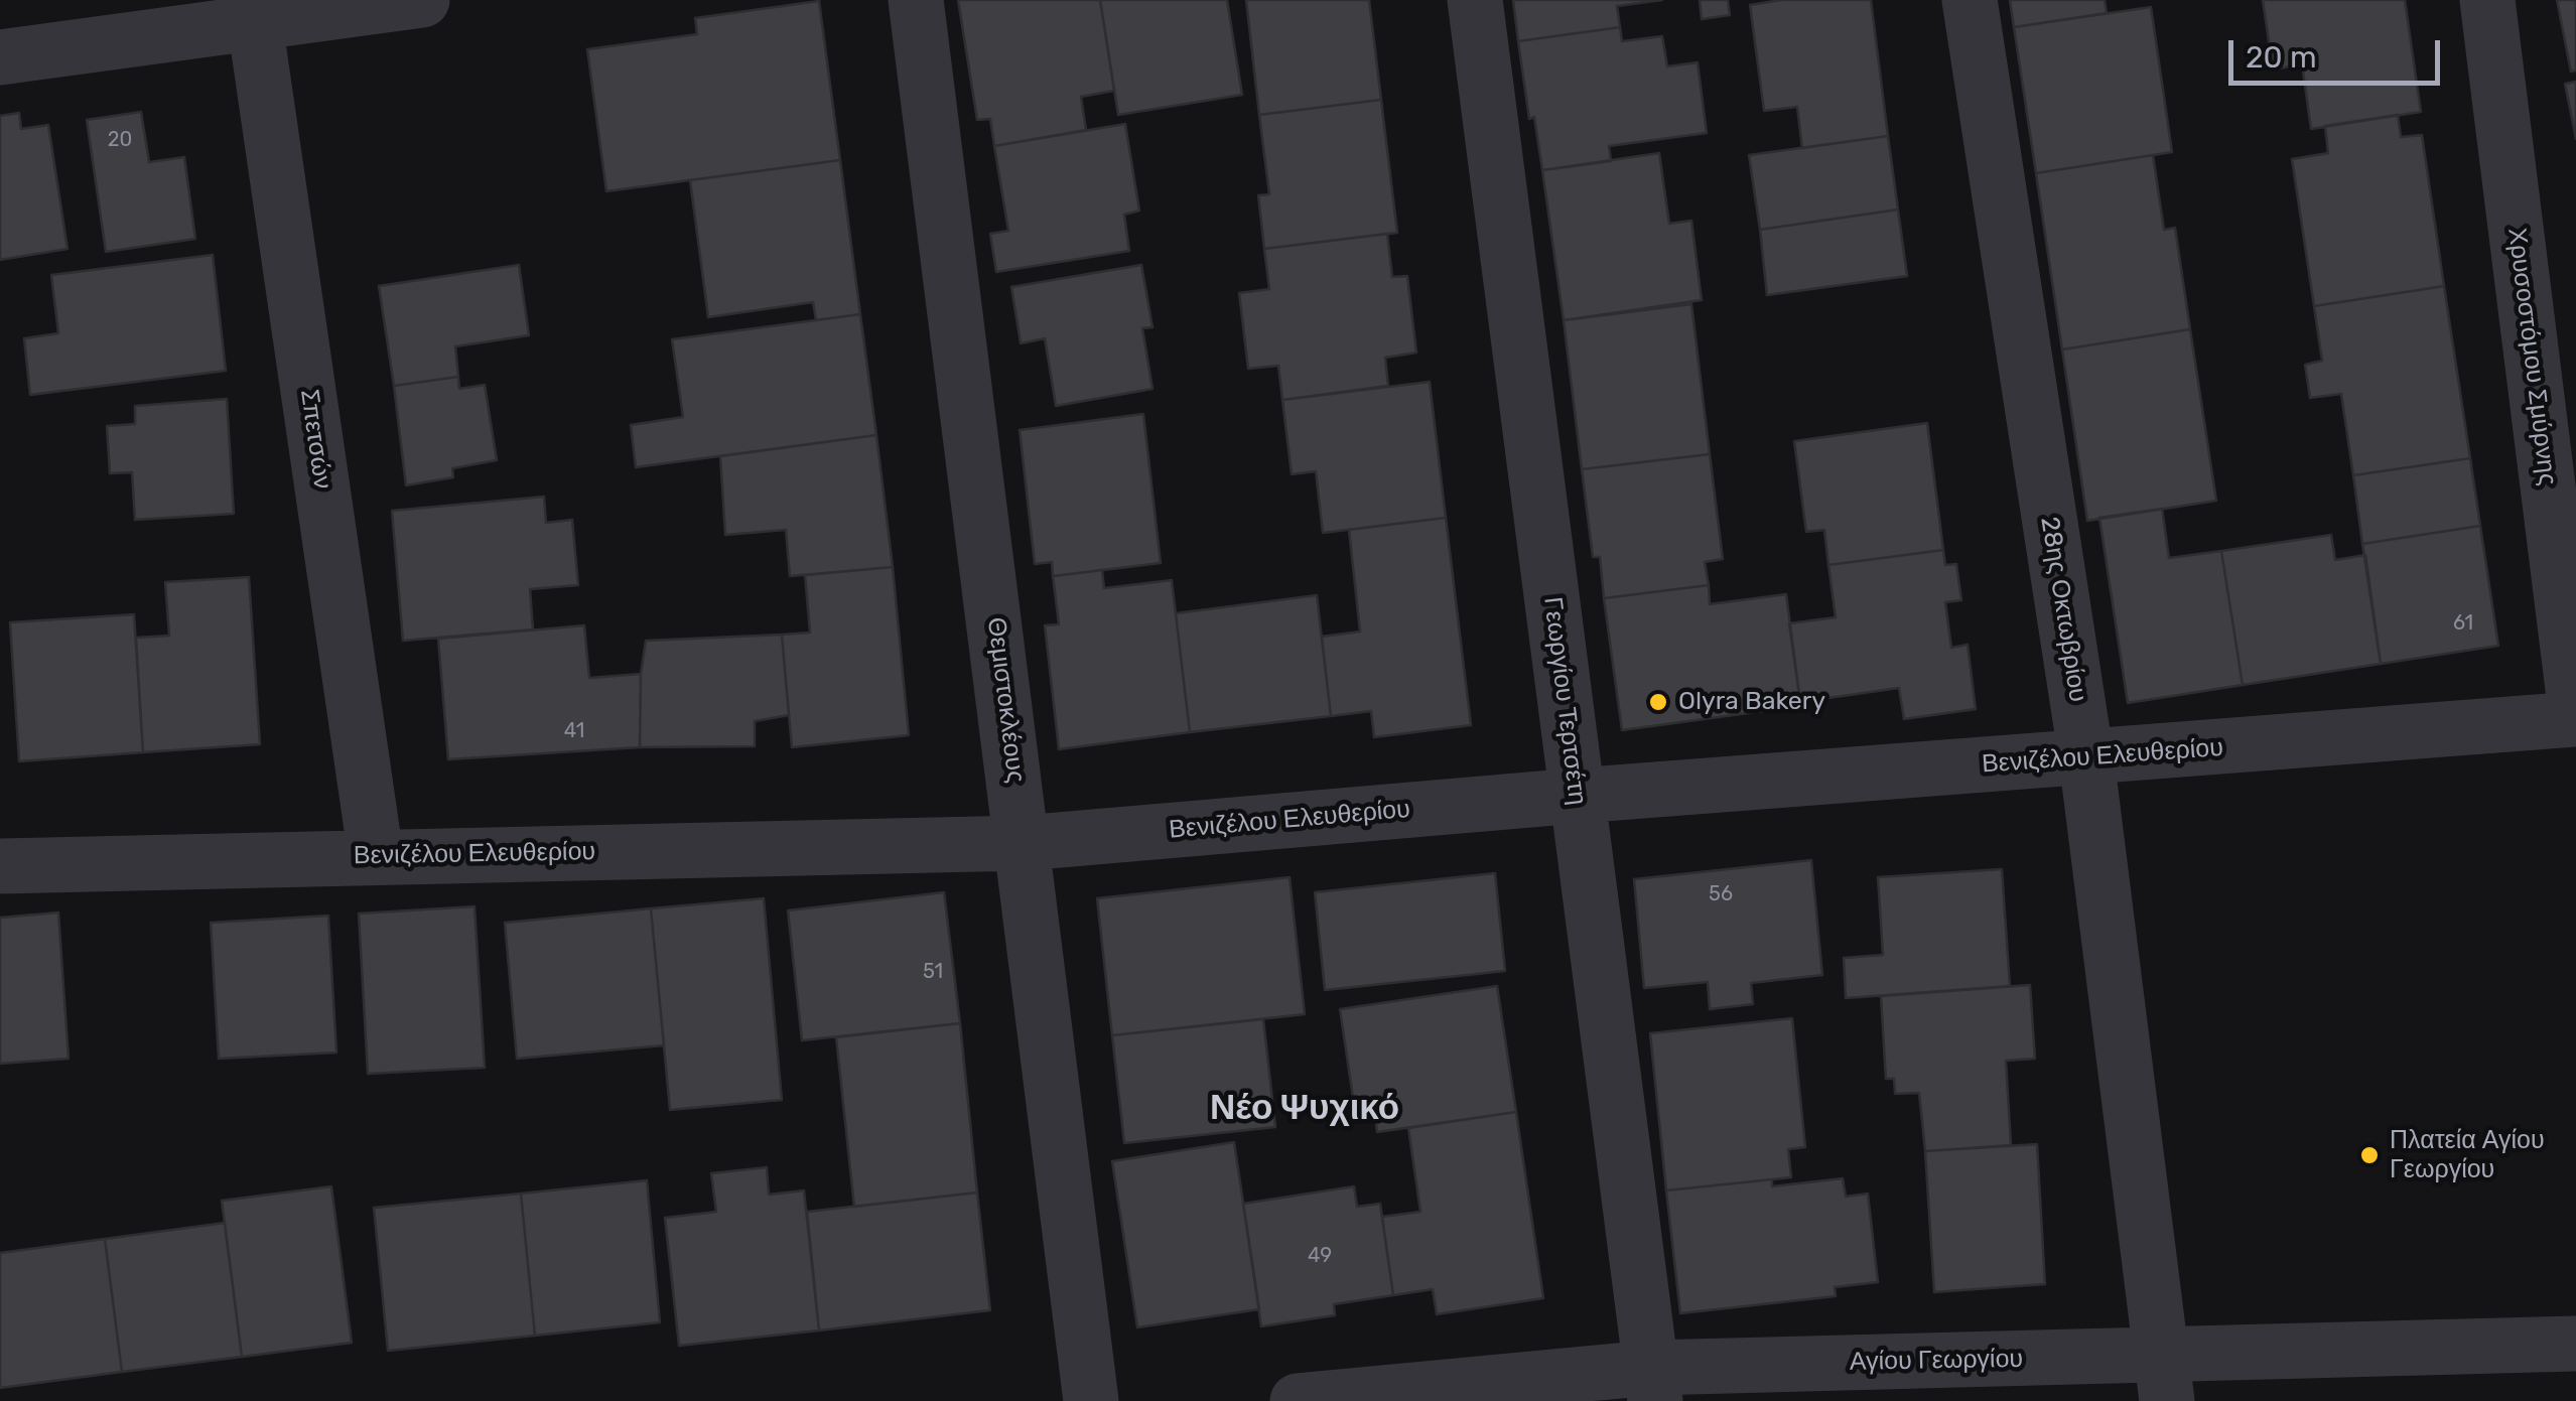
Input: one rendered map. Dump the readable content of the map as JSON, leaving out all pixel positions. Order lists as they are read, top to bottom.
{
  "streets": {
    "street": [
      "Χρυσοστόμου Σμύρνης",
      "Σπετσών",
      "28ης Οκτωβρίου",
      "Θεμιστοκλέους",
      "Γεωργίου Τερτσέτη",
      "Βενιζέλου Ελευθερίου",
      "Αγίου Γεωργίου"
    ]
  },
  "crossings": [
    ["Χρυσοστόμου Σμύρνης", "Βενιζέλου Ελευθερίου"],
    ["Σπετσών", "Βενιζέλου Ελευθερίου"],
    ["28ης Οκτωβρίου", "Βενιζέλου Ελευθερίου"],
    ["28ης Οκτωβρίου", "Αγίου Γεωργίου"],
    ["Θεμιστοκλέους", "Βενιζέλου Ελευθερίου"],
    ["Γεωργίου Τερτσέτη", "Βενιζέλου Ελευθερίου"],
    ["Γεωργίου Τερτσέτη", "Αγίου Γεωργίου"]
  ],
  "districts": ["Νέο Ψυχικό"],
  "places": ["Olyra Bakery", "Πλατεία Αγίου Γεωργίου"],
  "house_numbers": [
    "20",
    "61",
    "41",
    "56",
    "51",
    "49"
  ],
  "scale_bar": "20 m"
}
